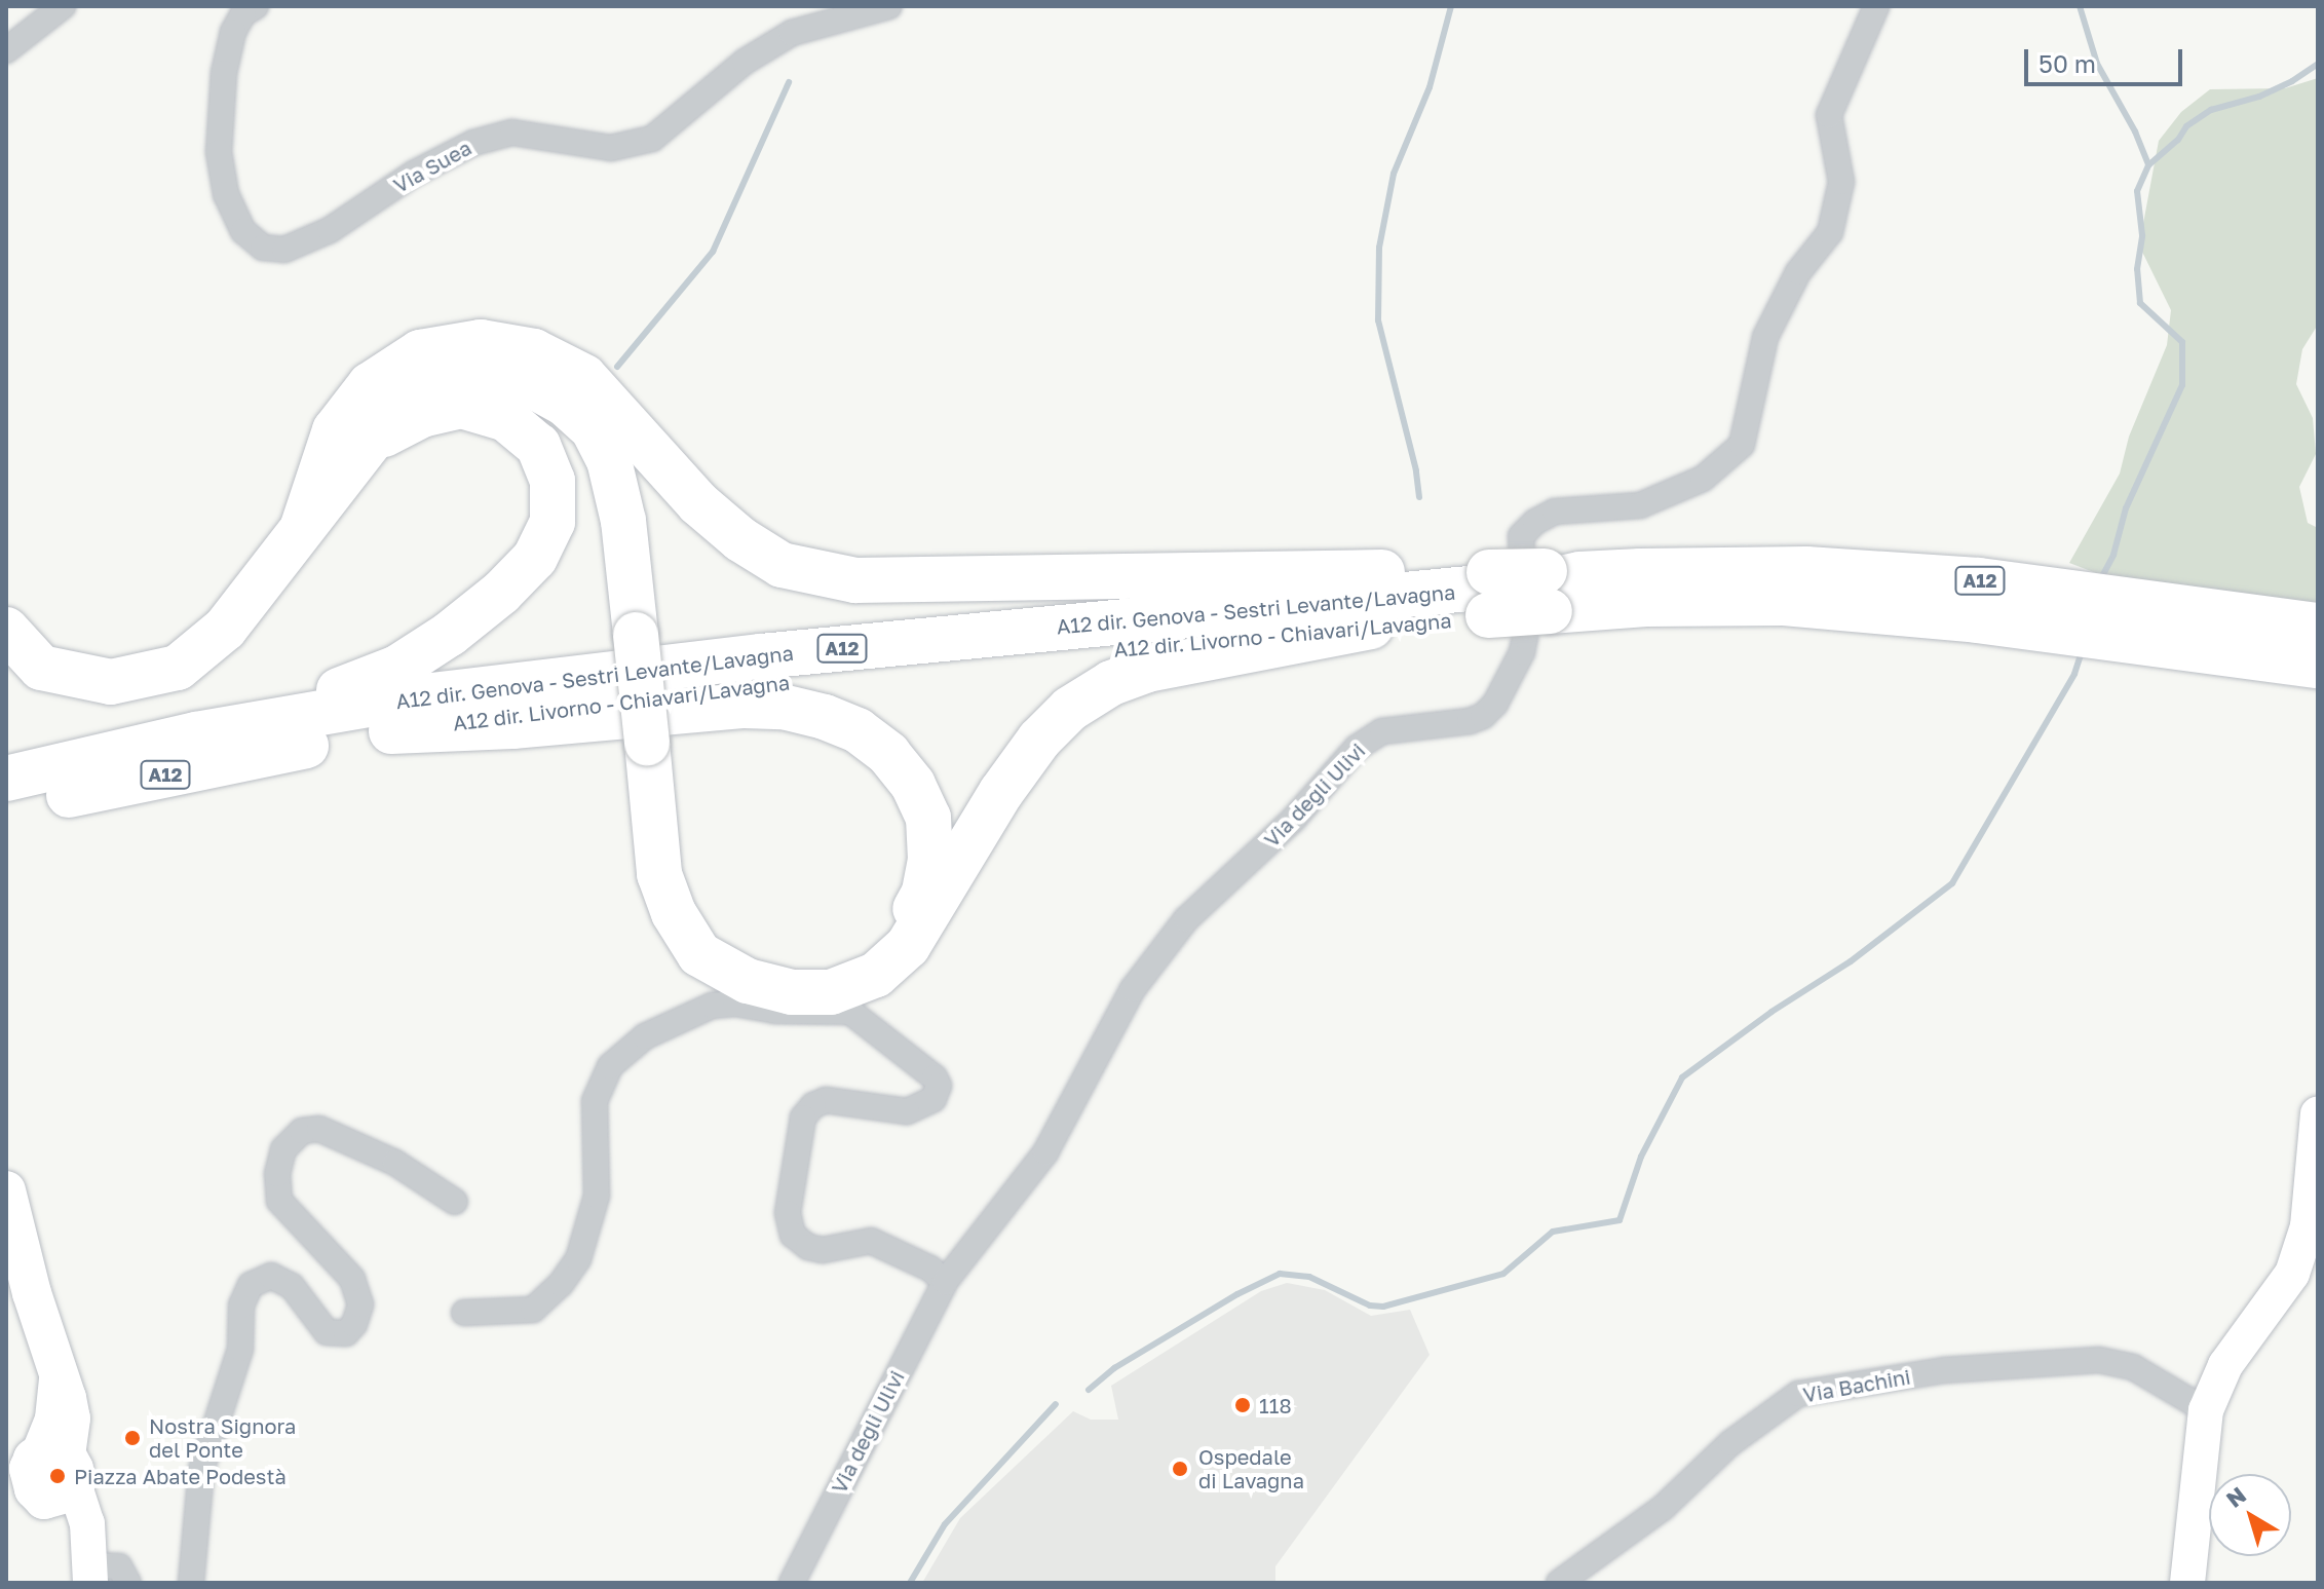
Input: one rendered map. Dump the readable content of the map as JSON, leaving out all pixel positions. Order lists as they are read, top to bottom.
{
  "streets": {
    "highway": ["A12", "A12 dir. Genova - Sestri Levante/Lavagna", "A12 dir. Livorno - Chiavari/Lavagna"],
    "street": ["Via Suea", "Via degli Ulivi", "Via Bachini"]
  },
  "crossings": [
    ["A12", "A12 dir. Genova - Sestri Levante/Lavagna"],
    ["A12", "A12 dir. Livorno - Chiavari/Lavagna"],
    ["A12 dir. Genova - Sestri Levante/Lavagna", "A12 dir. Livorno - Chiavari/Lavagna"]
  ],
  "places": [
    "118",
    "Nostra Signora del Ponte",
    "Ospedale di Lavagna",
    "Piazza Abate Podestà"
  ],
  "scale_bar": "50 m",
  "north": "top left"
}
